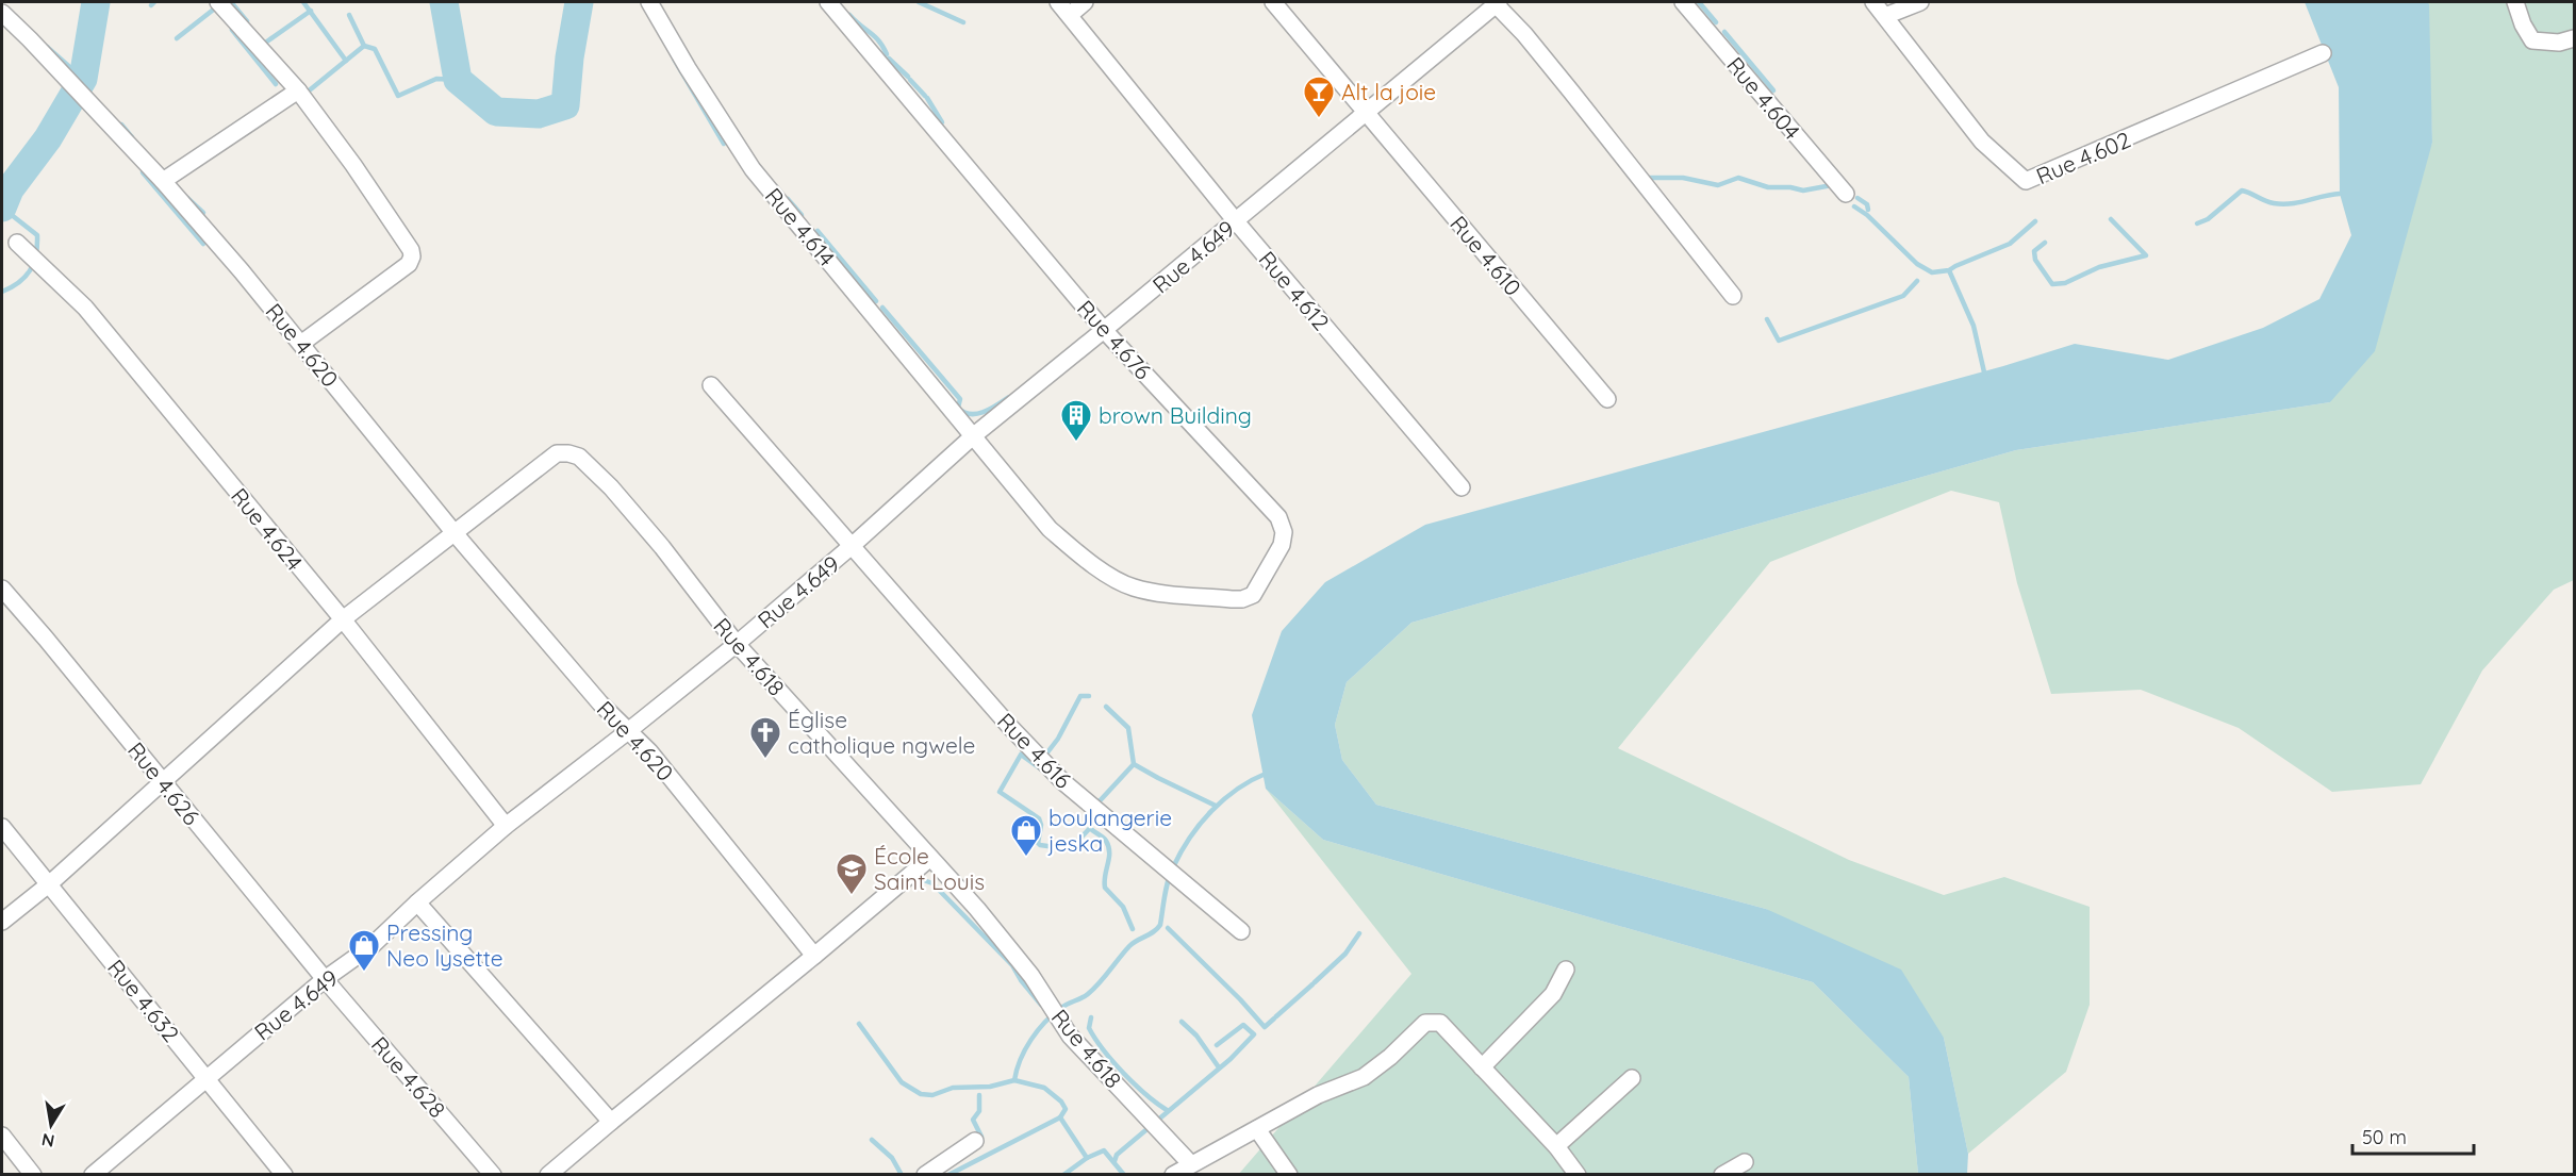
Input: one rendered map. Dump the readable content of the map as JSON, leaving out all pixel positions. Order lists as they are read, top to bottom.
{
  "streets": {
    "street": [
      "Rue 4.604",
      "Rue 4.602",
      "Rue 4.614",
      "Rue 4.610",
      "Rue 4.649",
      "Rue 4.612",
      "Rue 4.676",
      "Rue 4.620",
      "Rue 4.624",
      "Rue 4.618",
      "Rue 4.616",
      "Rue 4.626",
      "Rue 4.632",
      "Rue 4.628"
    ]
  },
  "crossings": [
    ["Rue 4.614", "Rue 4.649"],
    ["Rue 4.614", "Rue 4.676"],
    ["Rue 4.610", "Rue 4.649"],
    ["Rue 4.649", "Rue 4.612"],
    ["Rue 4.649", "Rue 4.676"],
    ["Rue 4.649", "Rue 4.620"],
    ["Rue 4.649", "Rue 4.624"],
    ["Rue 4.649", "Rue 4.618"],
    ["Rue 4.649", "Rue 4.616"],
    ["Rue 4.649", "Rue 4.626"],
    ["Rue 4.649", "Rue 4.632"],
    ["Rue 4.649", "Rue 4.628"],
    ["Rue 4.620", "Rue 4.618"],
    ["Rue 4.624", "Rue 4.618"],
    ["Rue 4.618", "Rue 4.626"],
    ["Rue 4.618", "Rue 4.632"],
    ["Rue 4.626", "Rue 4.628"]
  ],
  "places": {
    "bar": ["Alt la joie"],
    "building": ["brown Building"],
    "church": ["Église catholique ngwele"],
    "shop": ["boulangerie jeska", "Pressing Neo lysette"],
    "school or university": ["École Saint Louis"]
  },
  "scale_bar": "50 m",
  "north": "bottom"
}
